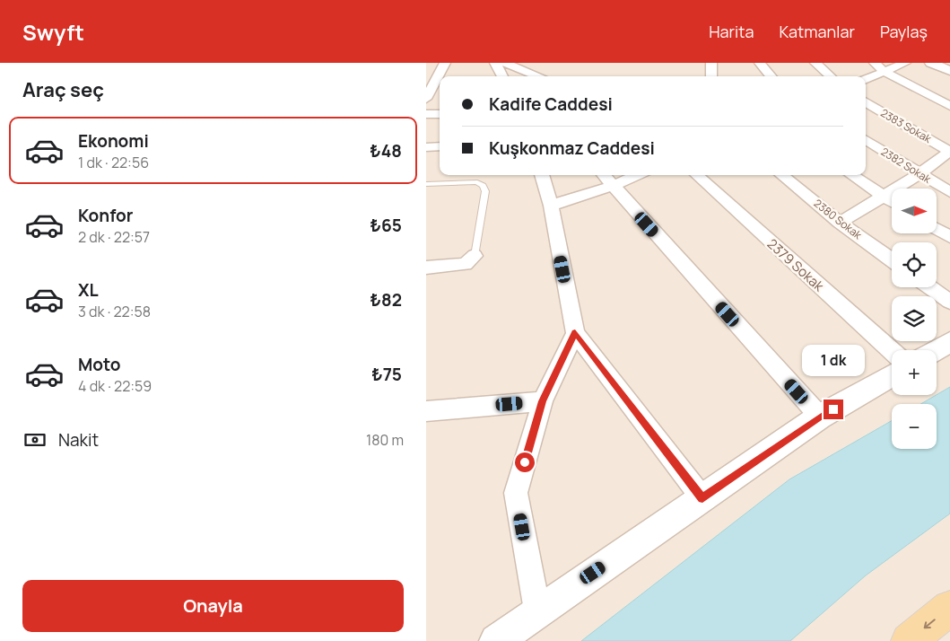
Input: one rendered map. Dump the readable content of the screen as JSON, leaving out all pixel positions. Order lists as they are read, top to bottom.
{
  "streets": {
    "street": [
      "2383 Sokak",
      "2382 Sokak",
      "2380 Sokak",
      "2379 Sokak"
    ]
  },
  "north": "right",
  "page": {
    "header": "Swyft",
    "nav": ["Harita", "Katmanlar", "Paylaş"],
    "heading": "Araç seç",
    "banner": ["Kadife Caddesi", "Kuşkonmaz Caddesi"],
    "list": [
      {
        "name": "Ekonomi",
        "note": "1 dk · 22:56",
        "value": "₺48"
      },
      {
        "name": "Konfor",
        "note": "2 dk · 22:57",
        "value": "₺65"
      },
      {
        "name": "XL",
        "note": "3 dk · 22:58",
        "value": "₺82"
      },
      {
        "name": "Moto",
        "note": "4 dk · 22:59",
        "value": "₺75"
      }
    ],
    "map_buttons": ["+", "−"],
    "bubble": "1 dk",
    "pay": ["Nakit", "180 m"],
    "buttons": "Onayla"
  }
}
